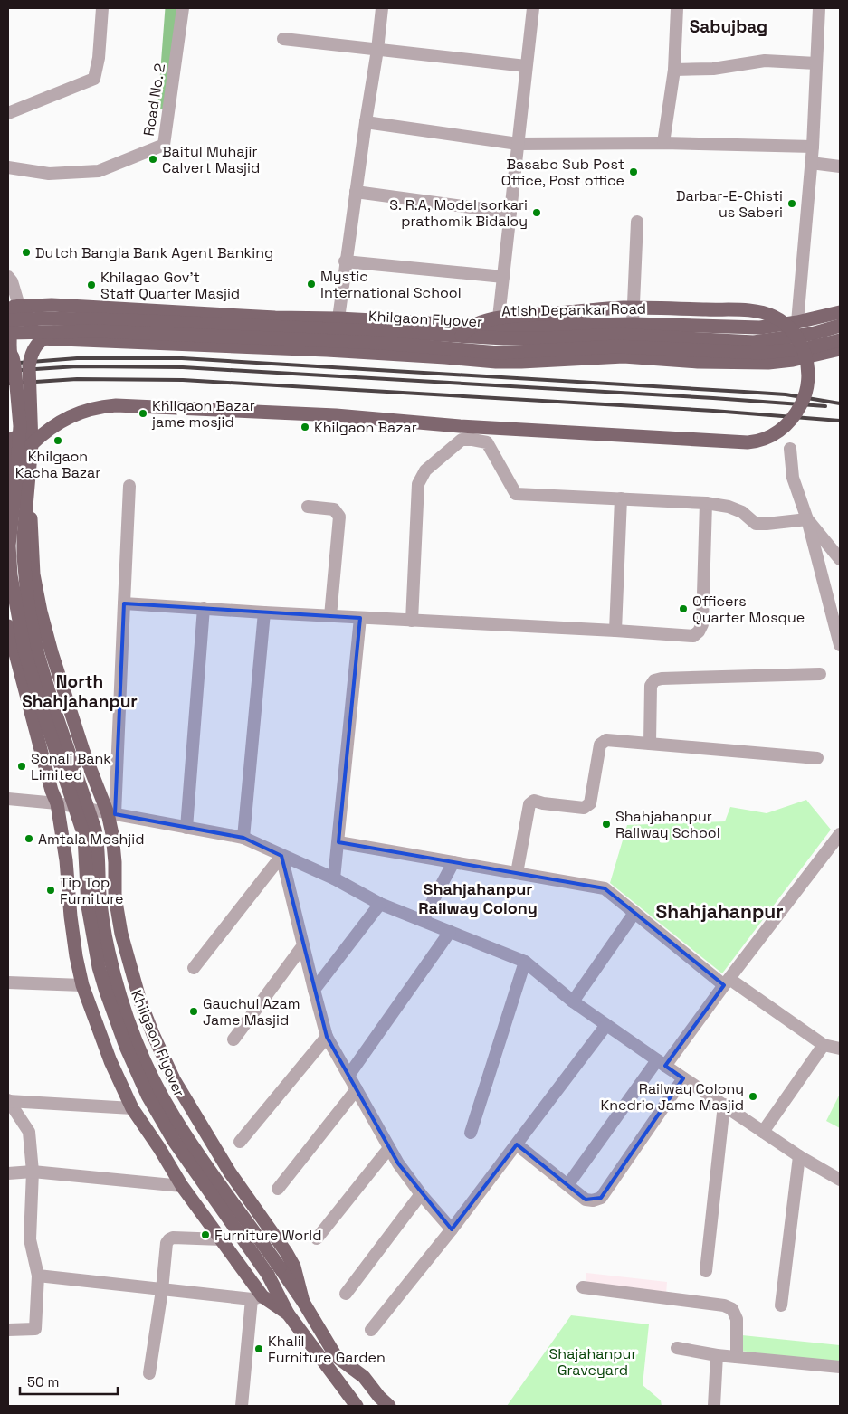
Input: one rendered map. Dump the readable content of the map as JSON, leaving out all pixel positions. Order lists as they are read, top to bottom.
{
  "streets": {
    "main road": ["Atish Depankar Road", "Khilgaon Flyover"],
    "street": ["Road No. 2"]
  },
  "districts": [
    "Sabujbag",
    "North Shahjahanpur",
    "Shahjahanpur Railway Colony",
    "Shahjahanpur"
  ],
  "parks": ["Shajahanpur Graveyard"],
  "places": [
    "Baitul Muhajir Calvert Masjid",
    "Basabo Sub Post Office, Post office",
    "Darbar-E-Chisti us Saberi",
    "S. R.A, Model sorkari prathomik Bidaloy",
    "Dutch Bangla Bank Agent Banking",
    "Mystic International School",
    "Khilagao Gov't Staff Quarter Masjid",
    "Khilgaon Bazar jame mosjid",
    "Khilgaon Bazar",
    "Khilgaon Kacha Bazar",
    "Officers Quarter Mosque",
    "Sonali Bank Limited",
    "Shahjahanpur Railway School",
    "Amtala Moshjid",
    "Tip Top Furniture",
    "Gauchul Azam Jame Masjid",
    "Railway Colony Knedrio Jame Masjid",
    "Furniture World",
    "Khalil Furniture Garden"
  ],
  "scale_bar": "50 m"
}
